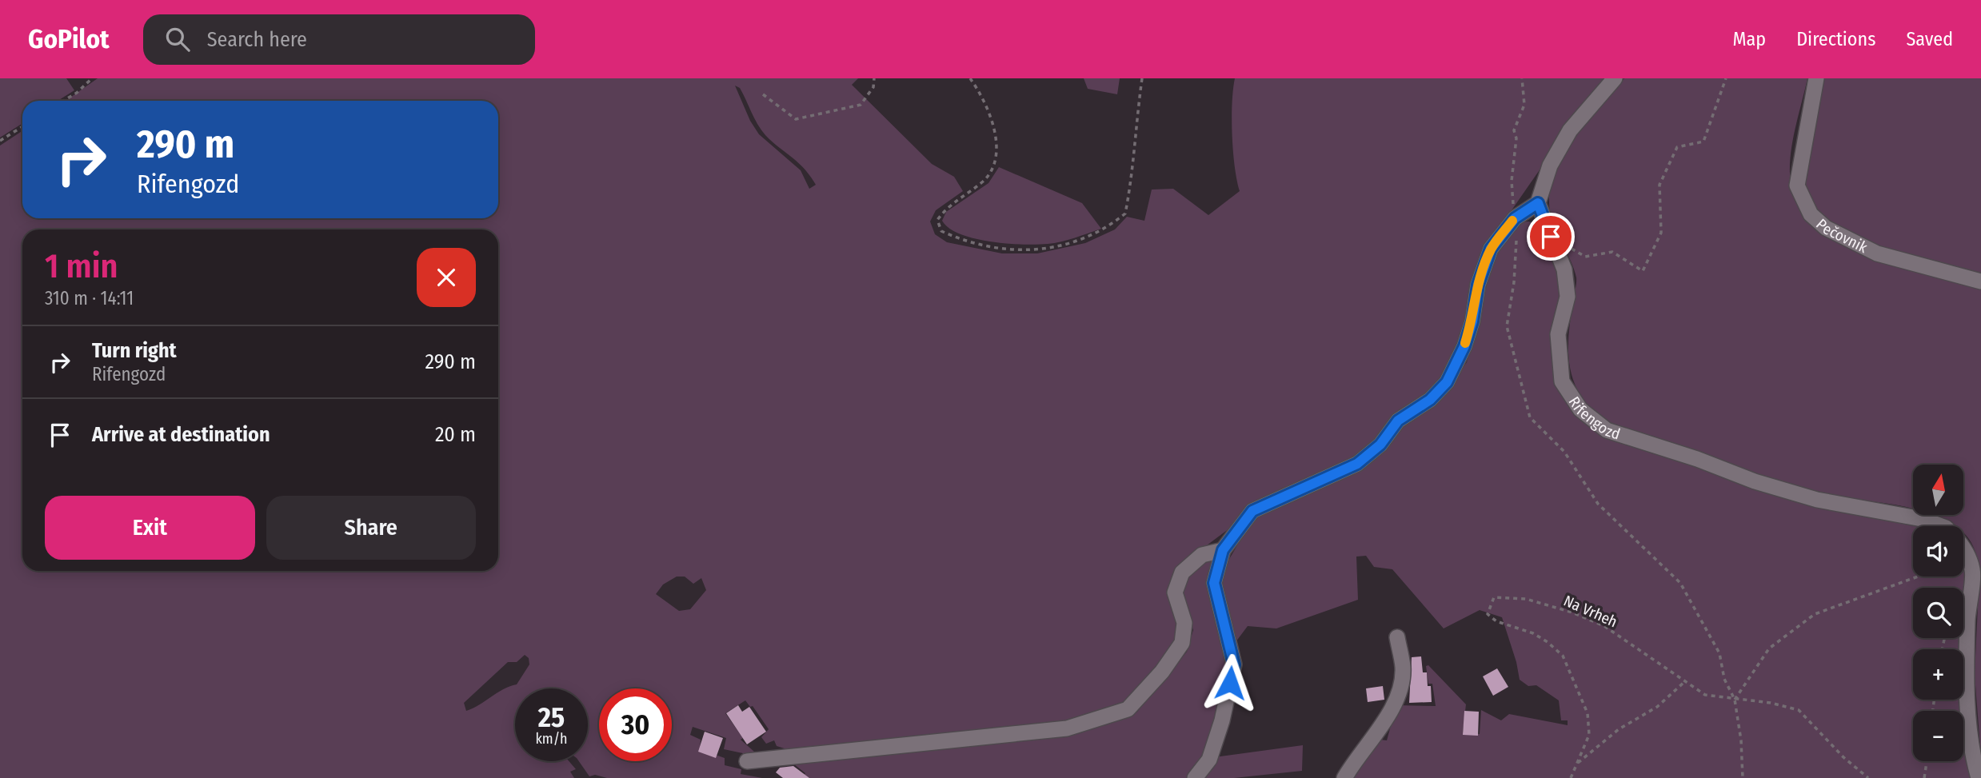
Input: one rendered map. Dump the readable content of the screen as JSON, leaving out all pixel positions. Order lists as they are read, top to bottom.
{
  "streets": {
    "street": ["Pečovnik", "Rifengozd"],
    "path": ["Na Vrheh"]
  },
  "north": "top",
  "page": {
    "header": "GoPilot",
    "search": "Search here",
    "nav": ["Map", "Directions", "Saved"],
    "turn": ["290 m", "Rifengozd"],
    "heading": ["1 min", "310 m · 14:11"],
    "list": [
      {
        "name": "Turn right",
        "note": "Rifengozd",
        "value": "290 m"
      },
      {
        "name": "Arrive at destination",
        "value": "20 m"
      }
    ],
    "map_buttons": ["+", "−"],
    "buttons": ["Exit", "Share"],
    "speed": "25 km/h",
    "limit": "30"
  }
}
